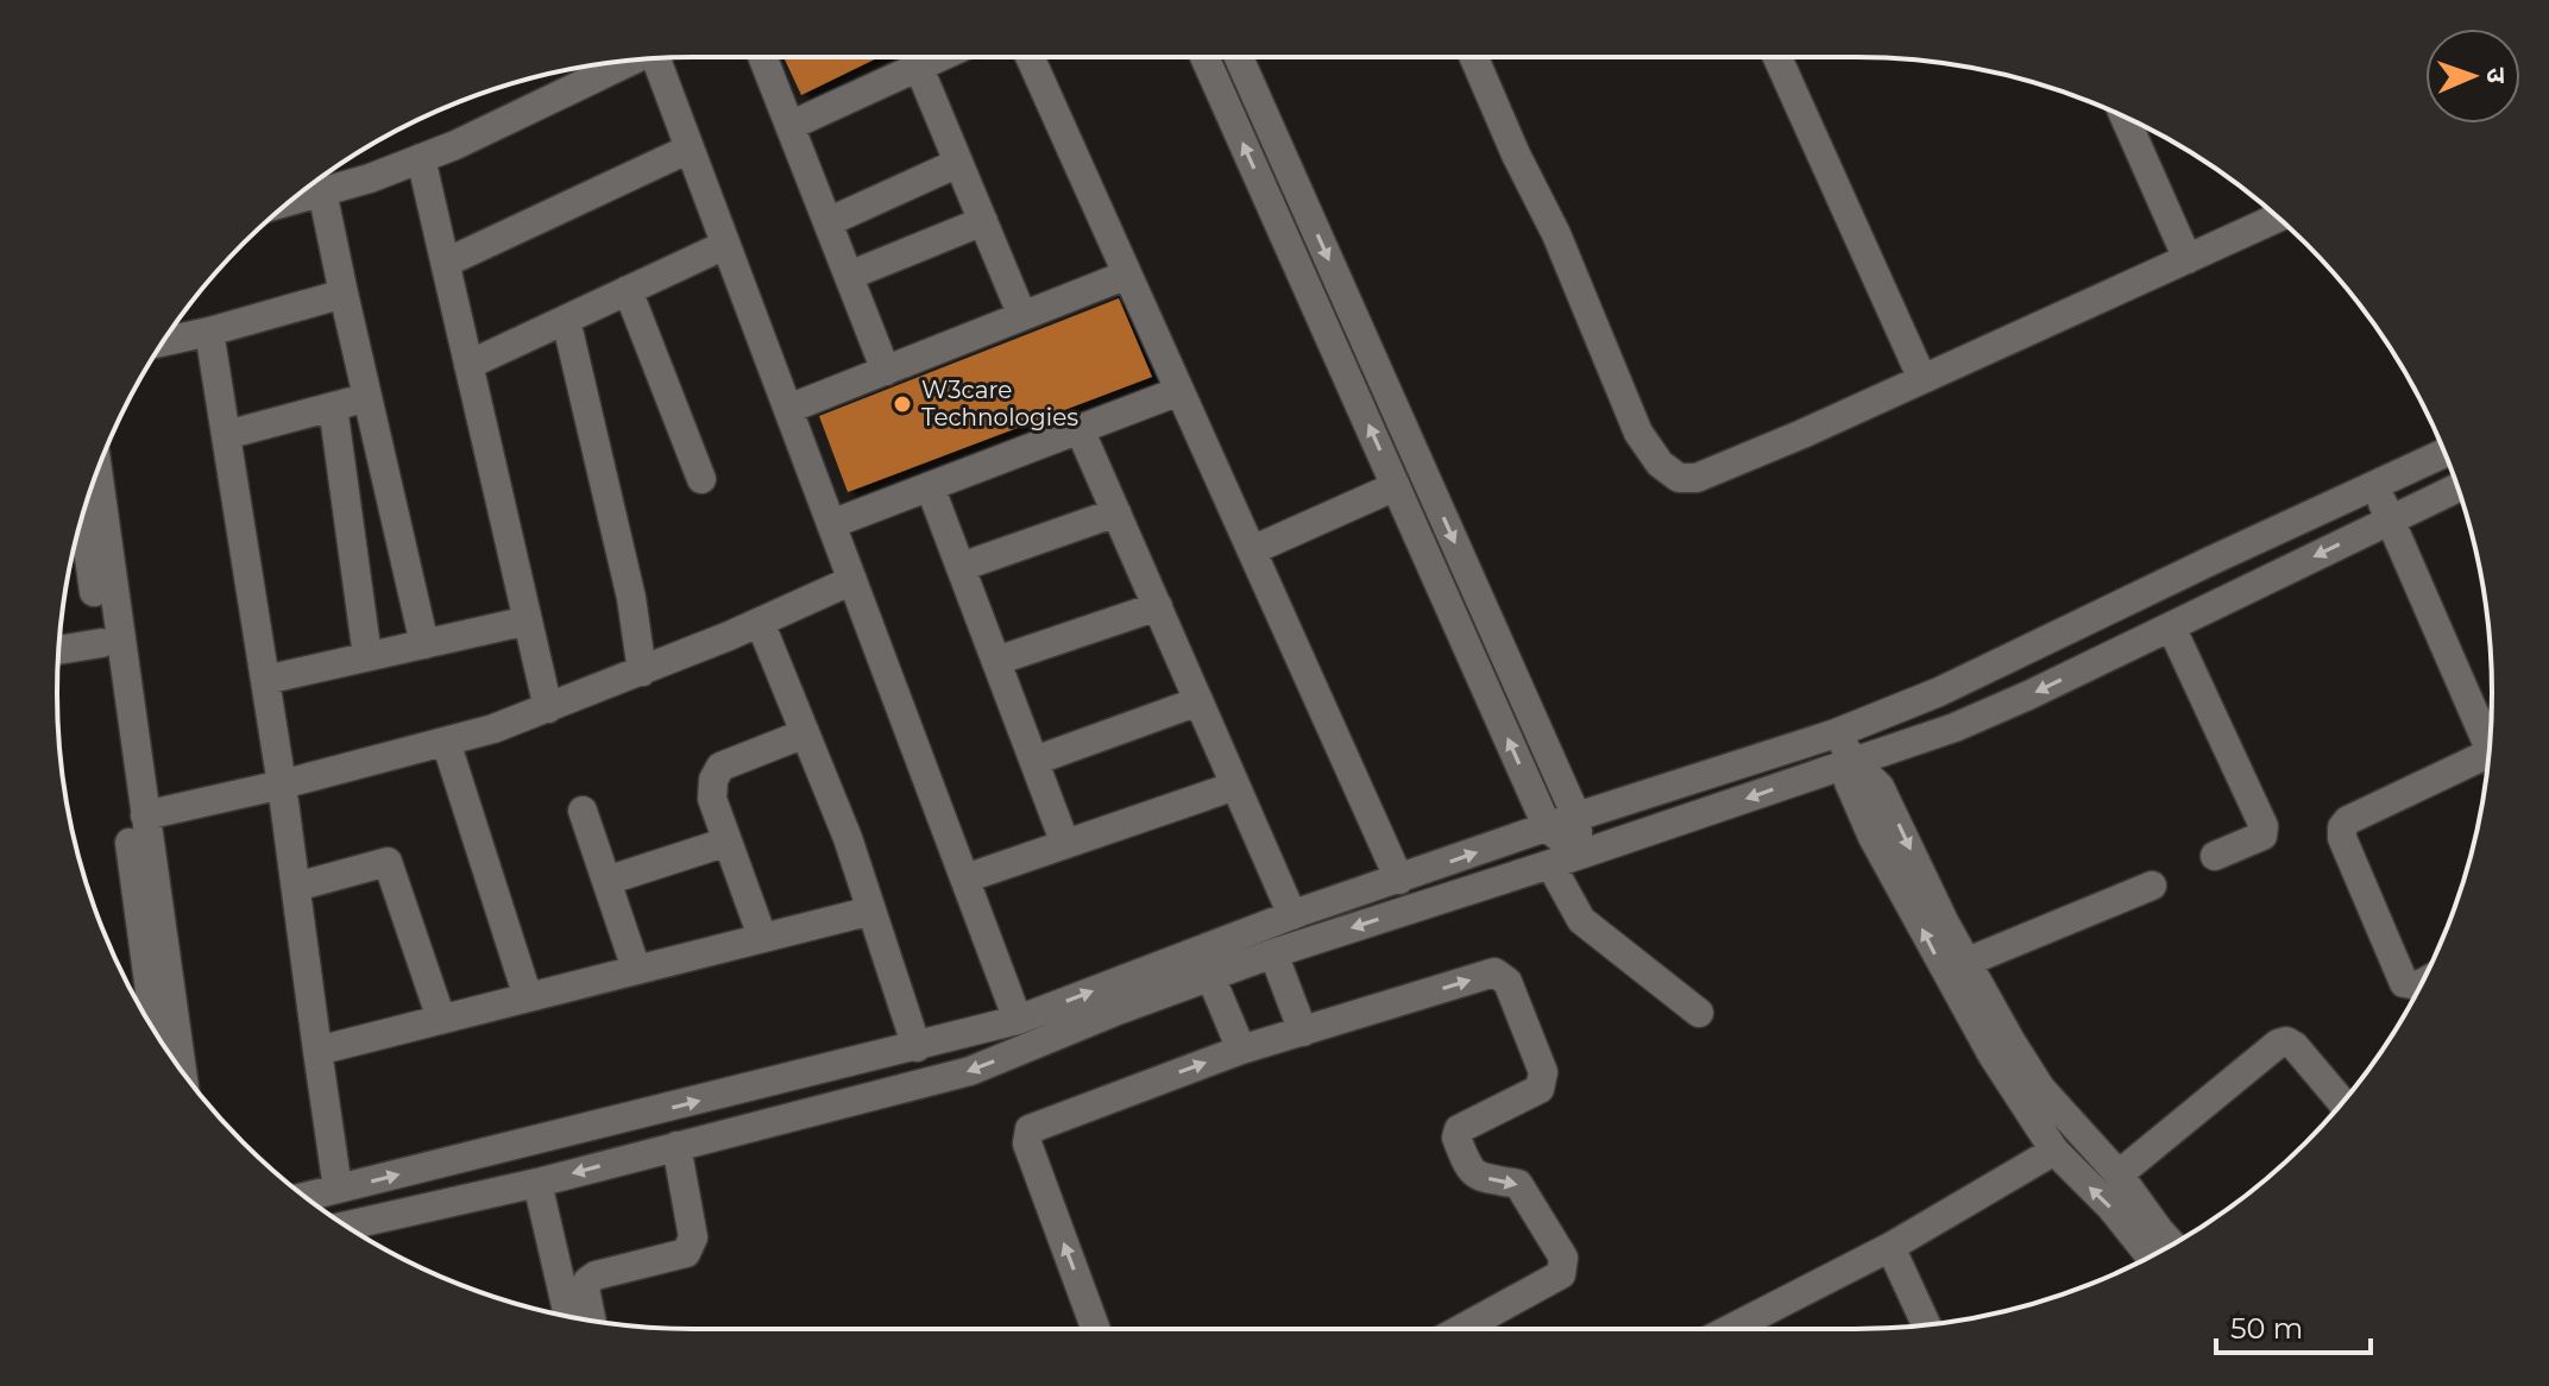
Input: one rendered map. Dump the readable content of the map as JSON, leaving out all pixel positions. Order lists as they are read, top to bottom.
{
  "places": ["W3care Technologies"],
  "scale_bar": "50 m",
  "north": "right"
}
